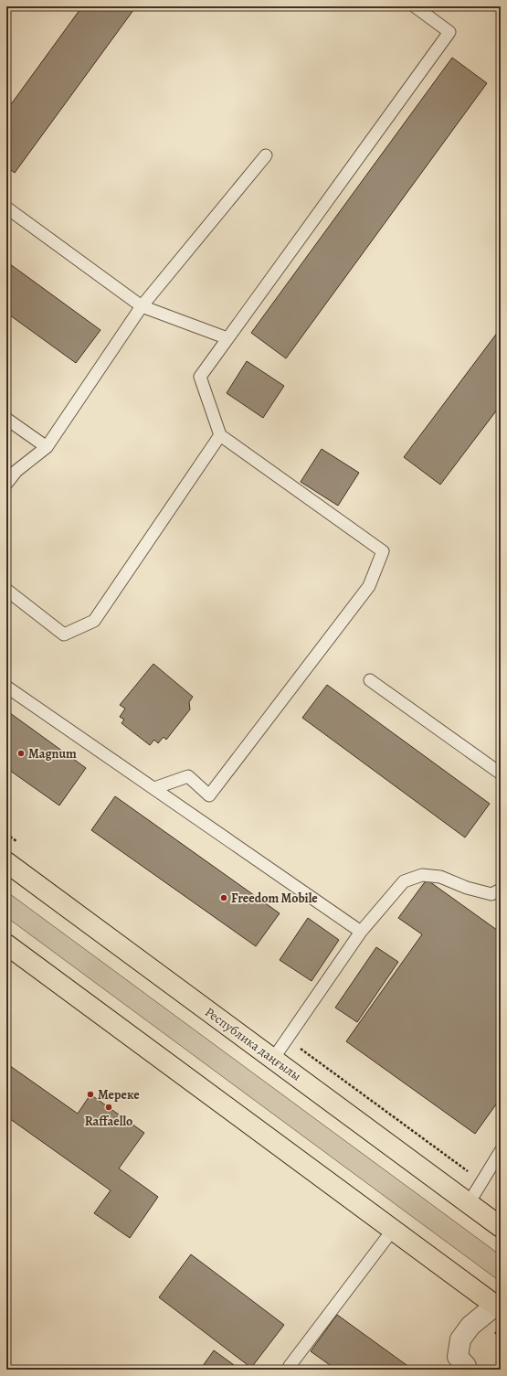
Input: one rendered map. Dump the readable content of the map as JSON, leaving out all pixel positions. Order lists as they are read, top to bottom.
{
  "streets": {
    "main road": ["Республика даңғылы"]
  },
  "places": [
    "Magnum",
    "Freedom Mobile",
    "Мереке",
    "Raffaello"
  ]
}
